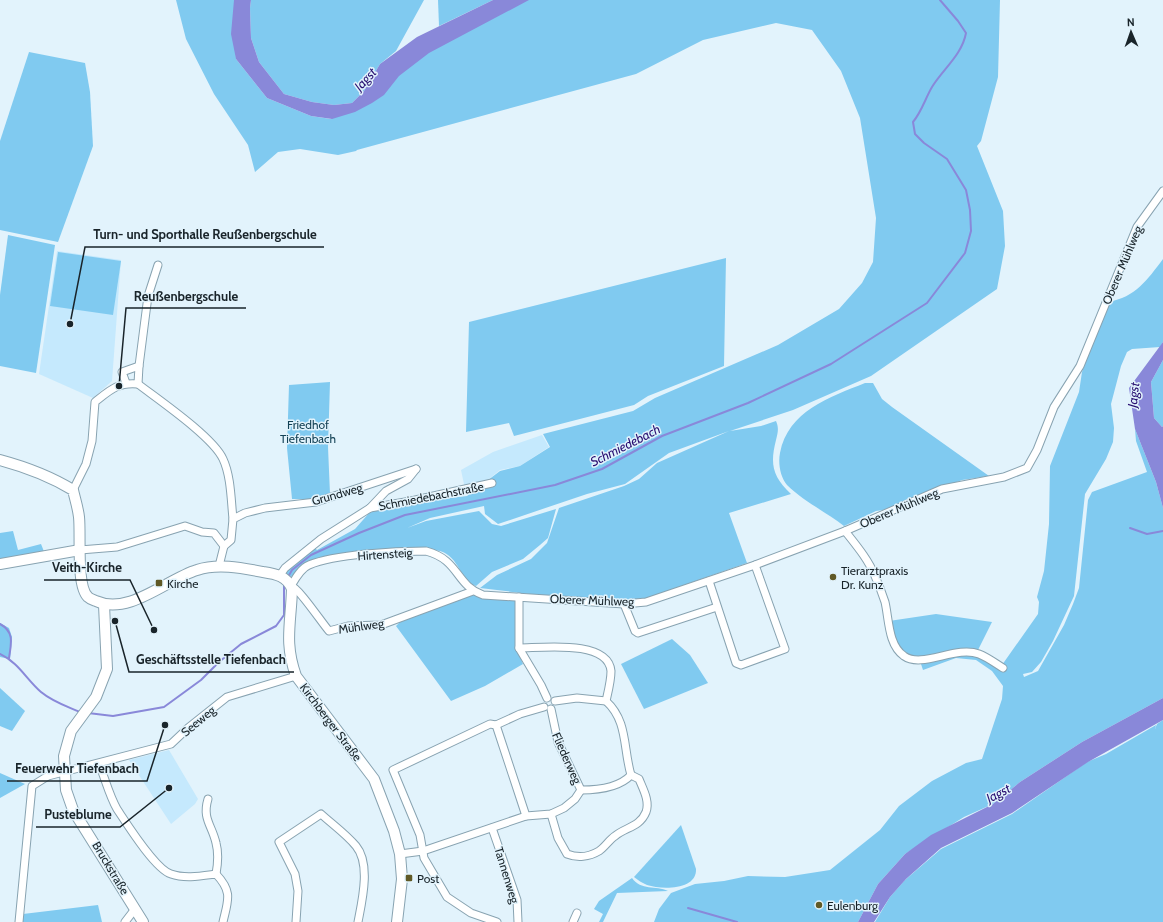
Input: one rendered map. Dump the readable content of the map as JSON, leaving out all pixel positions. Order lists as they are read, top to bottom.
{
  "streets": {
    "main road": ["Kirchberger Straße", "Bruckstraße"],
    "street": [
      "Oberer Mühlweg",
      "Grundweg",
      "Schmiedebachstraße",
      "Hirtensteig",
      "Mühlweg",
      "Seeweg",
      "Fliederweg",
      "Tannenweg"
    ]
  },
  "crossings": [
    ["Oberer Mühlweg", "Hirtensteig"],
    ["Oberer Mühlweg", "Mühlweg"],
    ["Grundweg", "Schmiedebachstraße"],
    ["Schmiedebachstraße", "Hirtensteig"],
    ["Schmiedebachstraße", "Mühlweg"],
    ["Schmiedebachstraße", "Kirchberger Straße"],
    ["Hirtensteig", "Mühlweg"],
    ["Hirtensteig", "Kirchberger Straße"],
    ["Mühlweg", "Kirchberger Straße"],
    ["Seeweg", "Kirchberger Straße"],
    ["Seeweg", "Bruckstraße"],
    ["Kirchberger Straße", "Fliederweg"],
    ["Fliederweg", "Tannenweg"]
  ],
  "water": ["Jagst", "Schmiedebach"],
  "parks": ["Friedhof Tiefenbach"],
  "places": {
    "other": [
      "Turn- und Sporthalle Reußenbergschule",
      "Reußenbergschule",
      "Tierarztpraxis Dr. Kunz",
      "Geschäftsstelle Tiefenbach",
      "Veith-Kirche",
      "Feuerwehr Tiefenbach",
      "Pusteblume",
      "Eulenburg"
    ],
    "transit": ["Kirche", "Post"]
  },
  "north": "top"
}
